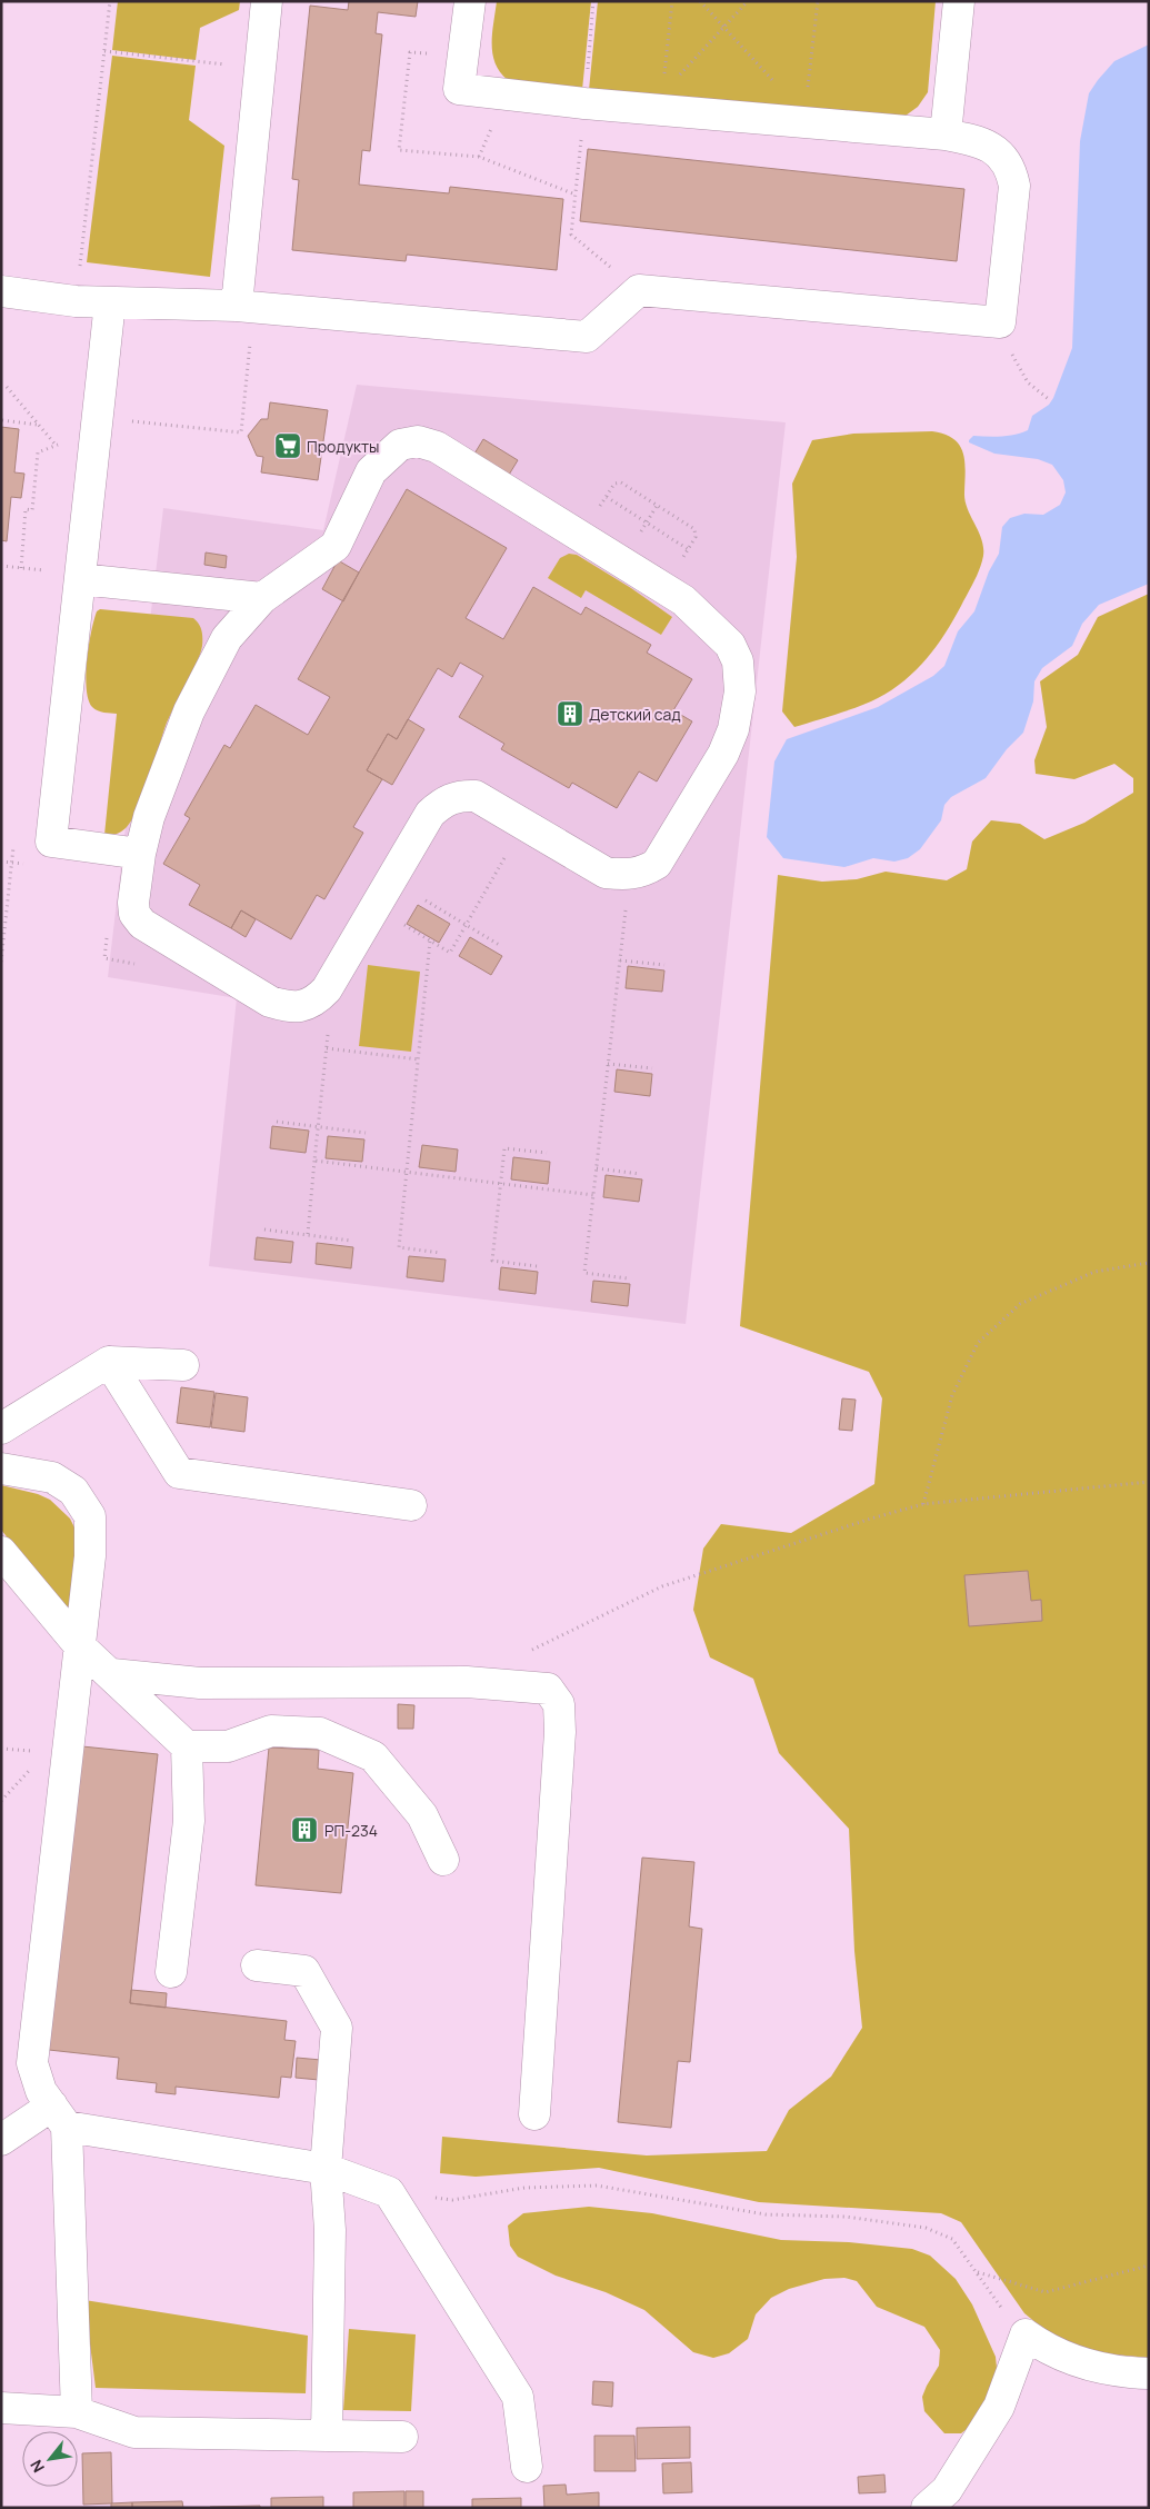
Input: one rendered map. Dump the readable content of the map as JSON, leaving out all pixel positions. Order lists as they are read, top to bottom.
{
  "places": {
    "supermarket": ["Продукты"],
    "building": ["Детский сад", "РП-234"]
  },
  "north": "bottom left"
}
